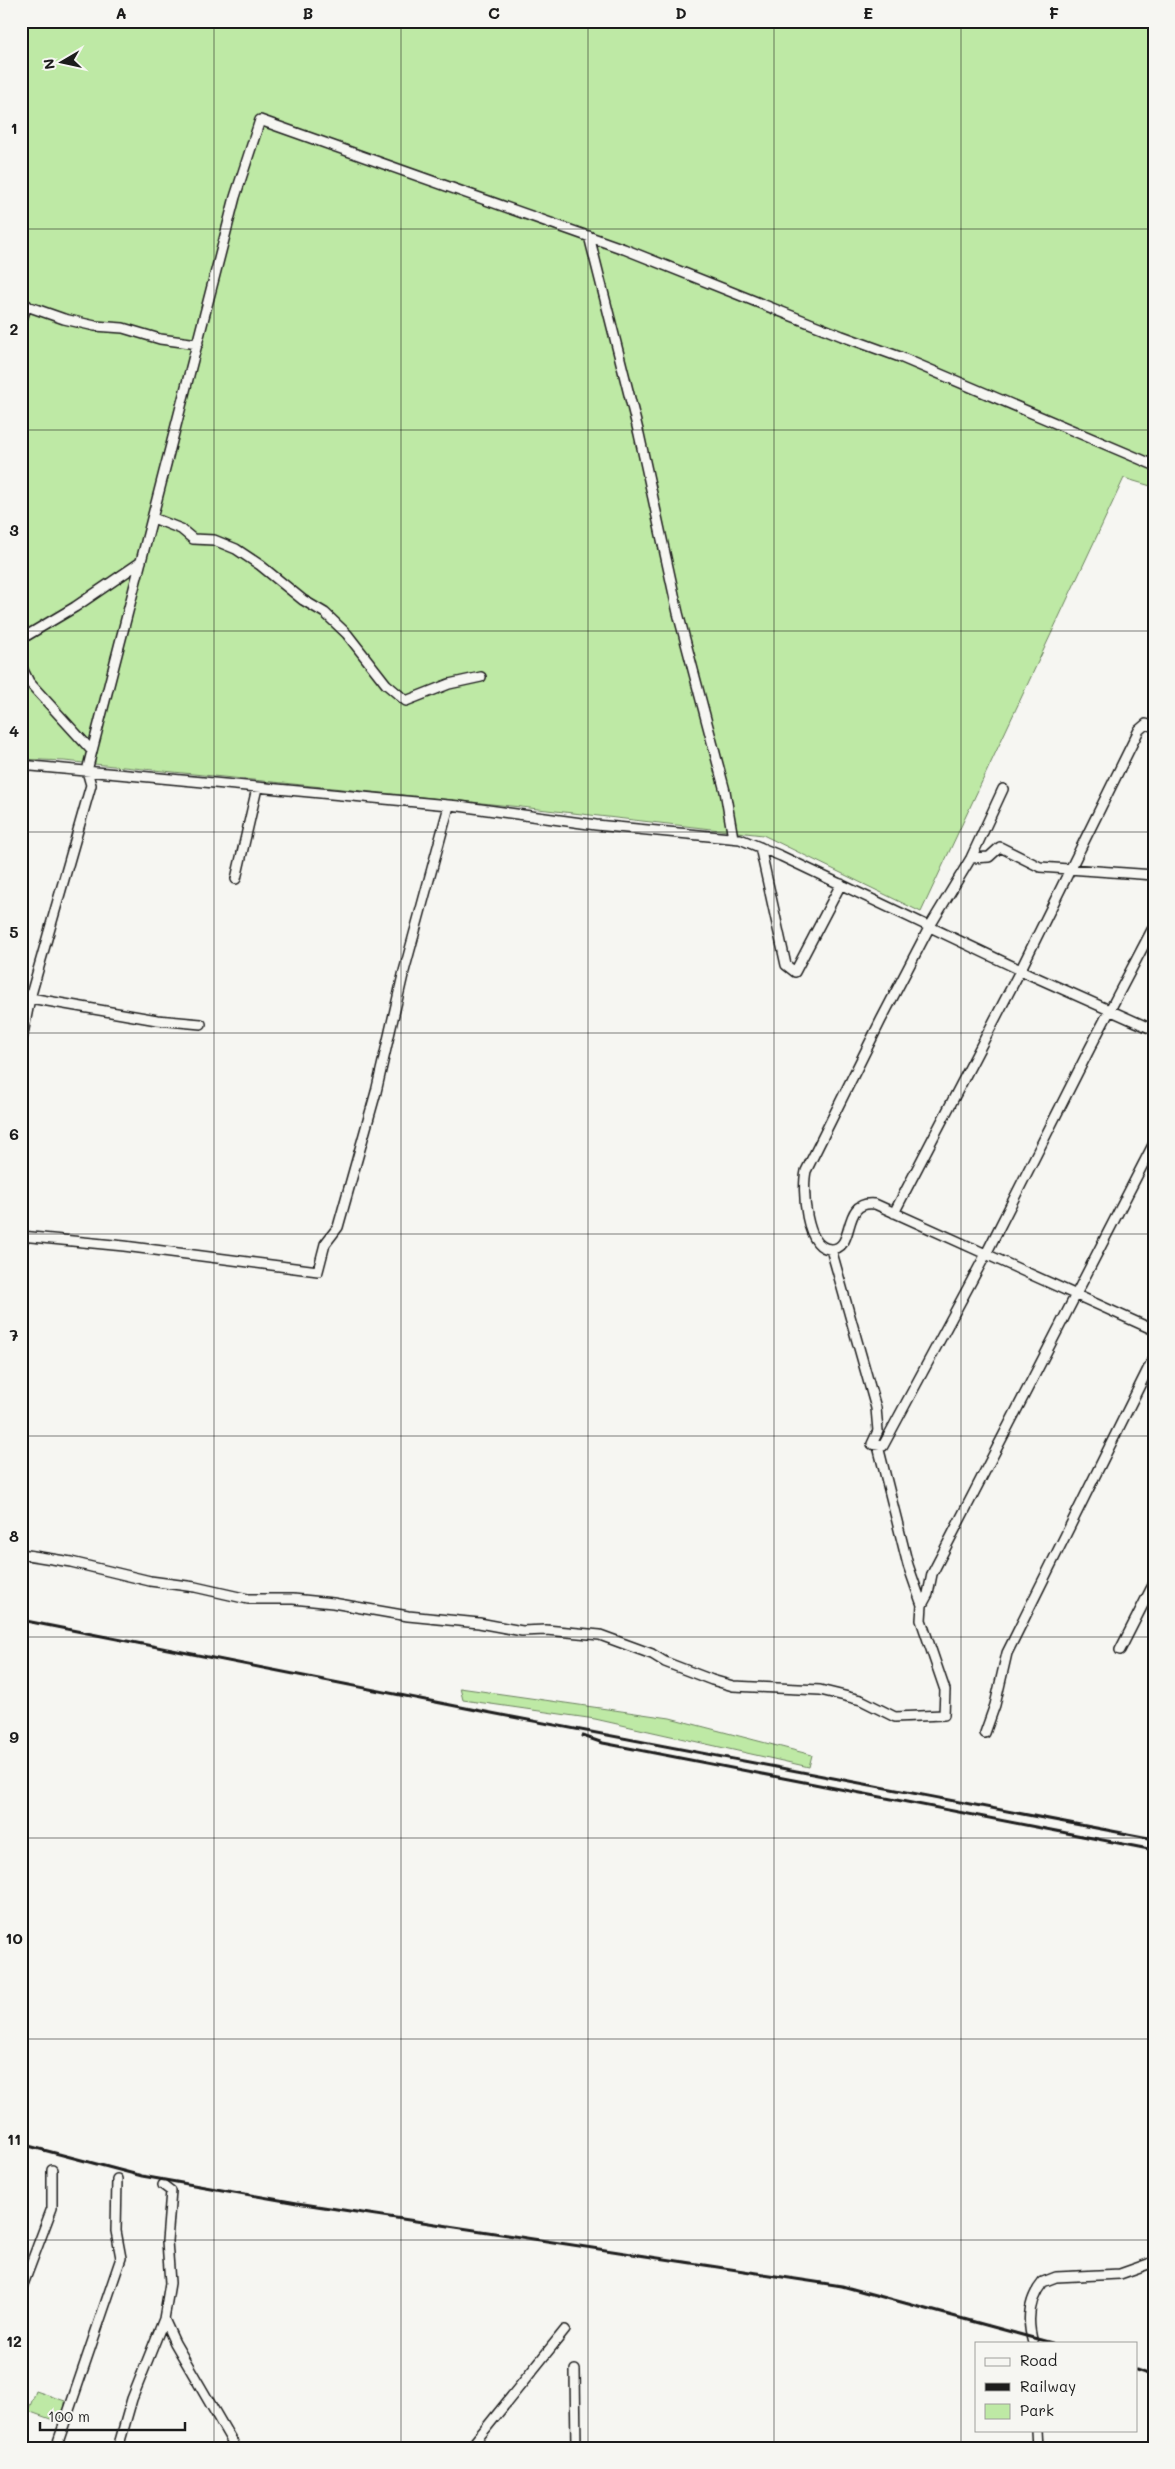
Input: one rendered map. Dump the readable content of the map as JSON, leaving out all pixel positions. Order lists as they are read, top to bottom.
{
  "legend": ["Road", "Railway", "Park"],
  "scale_bar": "100 m",
  "north": "left",
  "grid": {
    "columns": [
      "A",
      "B",
      "C",
      "D",
      "E",
      "F"
    ],
    "rows": [
      "1",
      "2",
      "3",
      "4",
      "5",
      "6",
      "7",
      "8",
      "9",
      "10",
      "11",
      "12"
    ]
  }
}
